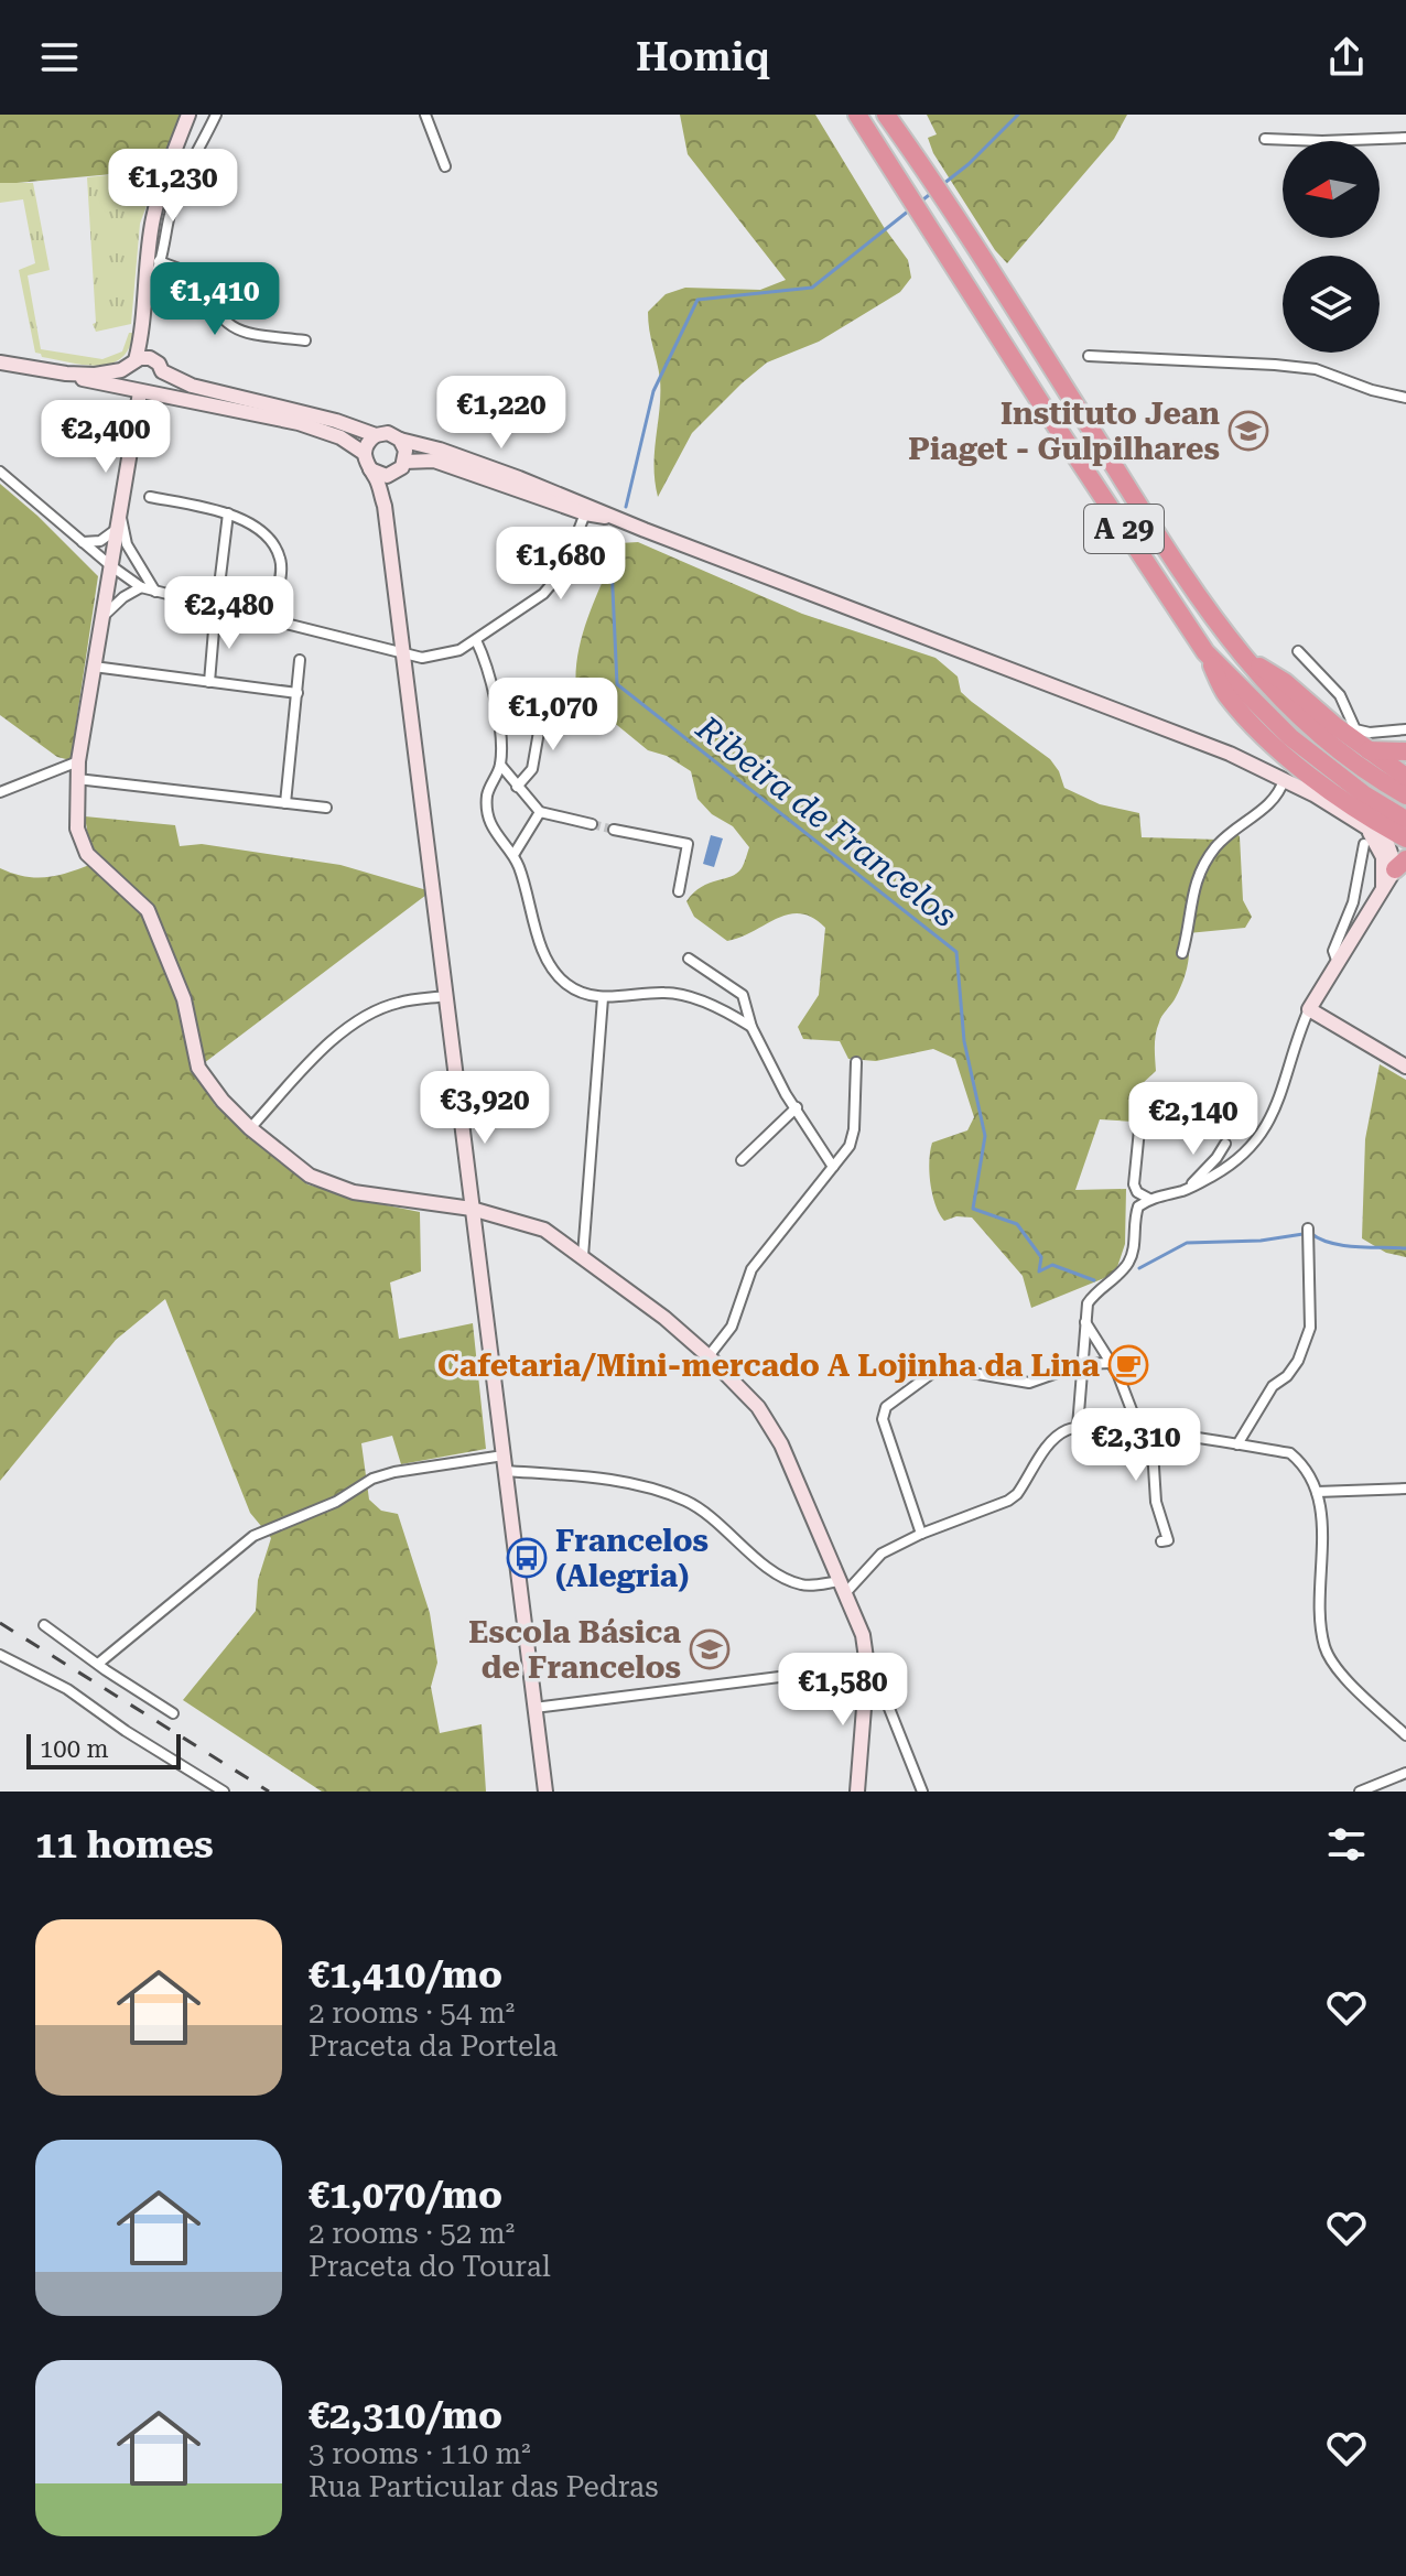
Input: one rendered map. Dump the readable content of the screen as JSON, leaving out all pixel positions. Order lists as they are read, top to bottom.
{
  "streets": {
    "highway": ["A 29"]
  },
  "water": ["Ribeira de Francelos"],
  "places": {
    "school or university": ["Instituto Jean Piaget - Gulpilhares", "Escola Básica de Francelos"],
    "cafe": ["Cafetaria/Mini-mercado A Lojinha da Lina"],
    "bus stop": ["Francelos (Alegria)"]
  },
  "scale_bar": "100 m",
  "north": "left",
  "page": {
    "header": "Homiq",
    "price": [
      "€1,230",
      "€1,410",
      "€1,220",
      "€2,400",
      "€1,680",
      "€2,480",
      "€1,070",
      "€3,920",
      "€2,140",
      "€2,310",
      "€1,580"
    ],
    "scale": "100 m",
    "heading": "11 homes",
    "list": [
      {
        "name": "€1,410/mo",
        "note": "2 rooms · 54 m² · Praceta da Portela"
      },
      {
        "name": "€1,070/mo",
        "note": "2 rooms · 52 m² · Praceta do Toural"
      },
      {
        "name": "€2,310/mo",
        "note": "3 rooms · 110 m² · Rua Particular das Pedras"
      }
    ]
  }
}
